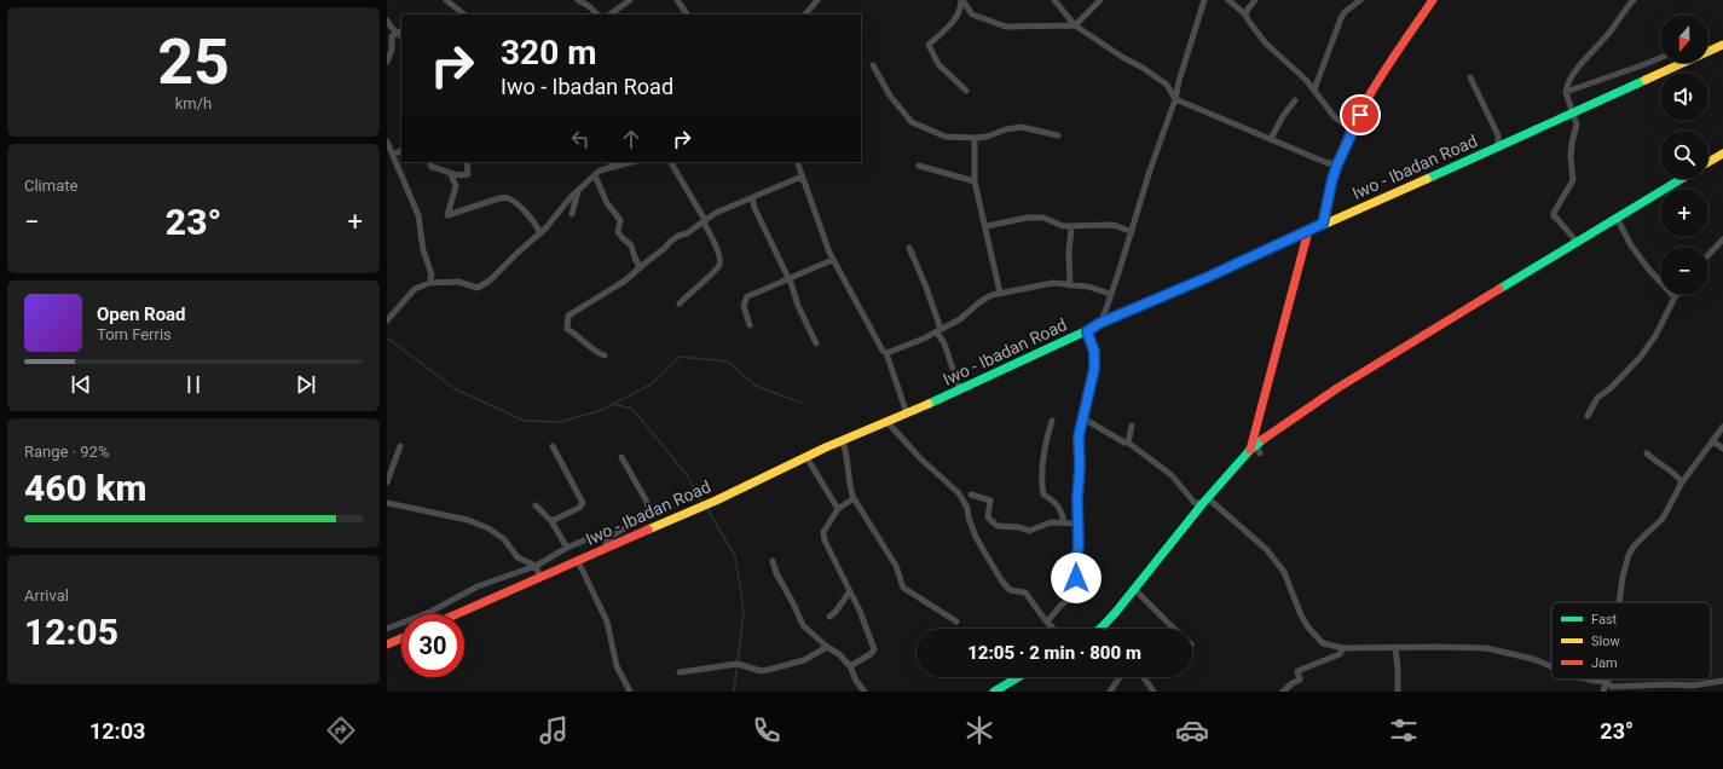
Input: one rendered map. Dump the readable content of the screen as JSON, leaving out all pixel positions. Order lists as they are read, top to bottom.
{
  "streets": {
    "main road": ["Iwo - Ibadan Road"]
  },
  "legend": ["Fast", "Slow", "Jam"],
  "north": "bottom",
  "page": {
    "tile": [
      ["25", "km/h"],
      "Climate",
      ["Range · 92%", "460 km"],
      ["Arrival", "12:05"]
    ],
    "map_buttons": ["+", "−"],
    "turn": ["320 m", "Iwo - Ibadan Road"],
    "heat": ["−", "23°", "+"],
    "song": ["Open Road", "Tom Ferris"],
    "limit": "30",
    "trip": "12:05 · 2 min · 800 m",
    "tabs": ["12:03", "23°"]
  }
}
